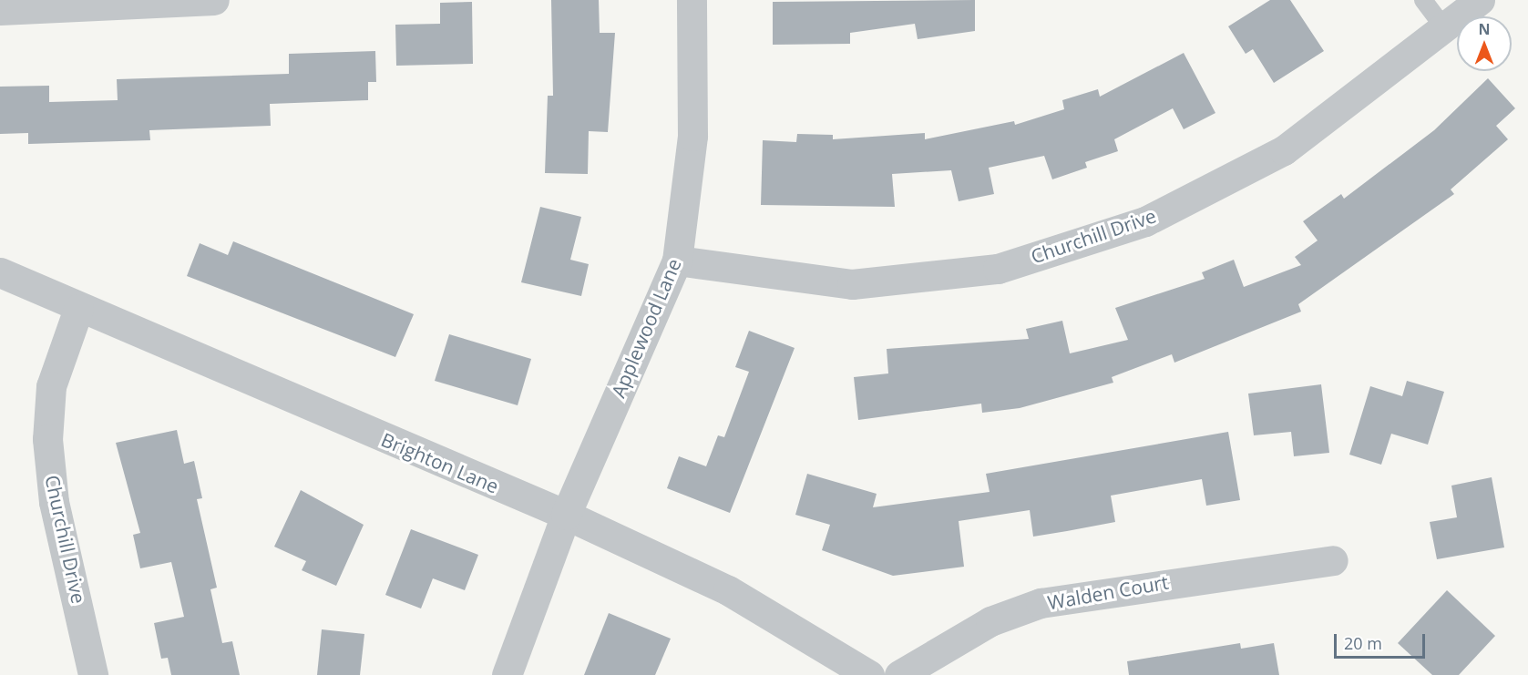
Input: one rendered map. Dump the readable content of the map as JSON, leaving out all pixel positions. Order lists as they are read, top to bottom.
{
  "streets": {
    "street": [
      "Churchill Drive",
      "Applewood Lane",
      "Brighton Lane",
      "Walden Court"
    ]
  },
  "crossings": [
    ["Churchill Drive", "Applewood Lane"],
    ["Churchill Drive", "Brighton Lane"],
    ["Applewood Lane", "Brighton Lane"]
  ],
  "scale_bar": "20 m",
  "north": "top"
}
